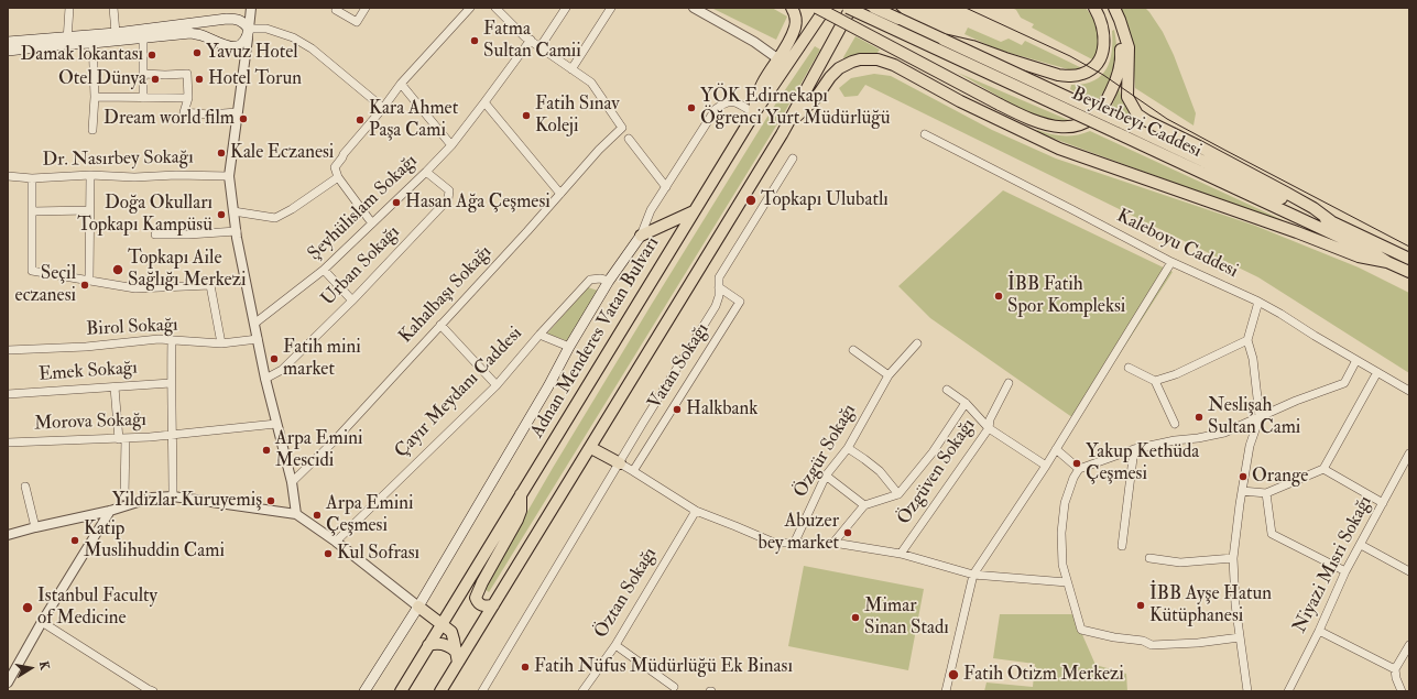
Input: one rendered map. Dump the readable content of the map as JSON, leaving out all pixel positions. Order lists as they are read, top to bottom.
{
  "streets": {
    "main road": ["Beylerbeyi Caddesi", "Adnan Menderes Vatan Bulvarı"],
    "street": [
      "Dr. Nasırbey Sokağı",
      "Şeyhülislam Sokağı",
      "Kaleboyu Caddesi",
      "Urban Sokağı",
      "Kahalbaşı Sokağı",
      "Birol Sokağı",
      "Vatan Sokağı",
      "Emek Sokağı",
      "Çayır Meydanı Caddesi",
      "Morova Sokağı",
      "Özgür Sokağı",
      "Özgüven Sokağı",
      "Niyazi Mısri Sokağı",
      "Öztan Sokağı"
    ]
  },
  "crossings": [
    ["Şeyhülislam Sokağı", "Urban Sokağı"]
  ],
  "places": [
    "Fatma Sultan Camii",
    "Yavuz Hotel",
    "Damak lokantası",
    "Otel Dünya",
    "Hotel Torun",
    "YÖK Edirnekapı Öğrenci Yurt Müdürlüğü",
    "Fatih Sınav Koleji",
    "Dream world film",
    "Kara Ahmet Paşa Cami",
    "Kale Eczanesi",
    "Topkapı Ulubatlı",
    "Hasan Ağa Çeşmesi",
    "Doğa Okulları Topkapı Kampüsü",
    "Topkapı Aile Sağlığı Merkezi",
    "Seçil eczanesi",
    "İBB Fatih Spor Kompleksi",
    "Fatih mini market",
    "Halkbank",
    "Neslişah Sultan Cami",
    "Arpa Emini Mescidi",
    "Yakup Kethüda Çeşmesi",
    "Orange",
    "Yildizlar Kuruyemiş",
    "Arpa Emini Çeşmesi",
    "Abuzer bey market",
    "Katip Muslihuddin Cami",
    "Kul Sofrası",
    "İBB Ayşe Hatun Kütüphanesi",
    "Istanbul Faculty of Medicine",
    "Mimar Sinan Stadı",
    "Fatih Nüfus Müdürlüğü Ek Binası",
    "Fatih Otizm Merkezi"
  ],
  "north": "right"
}
